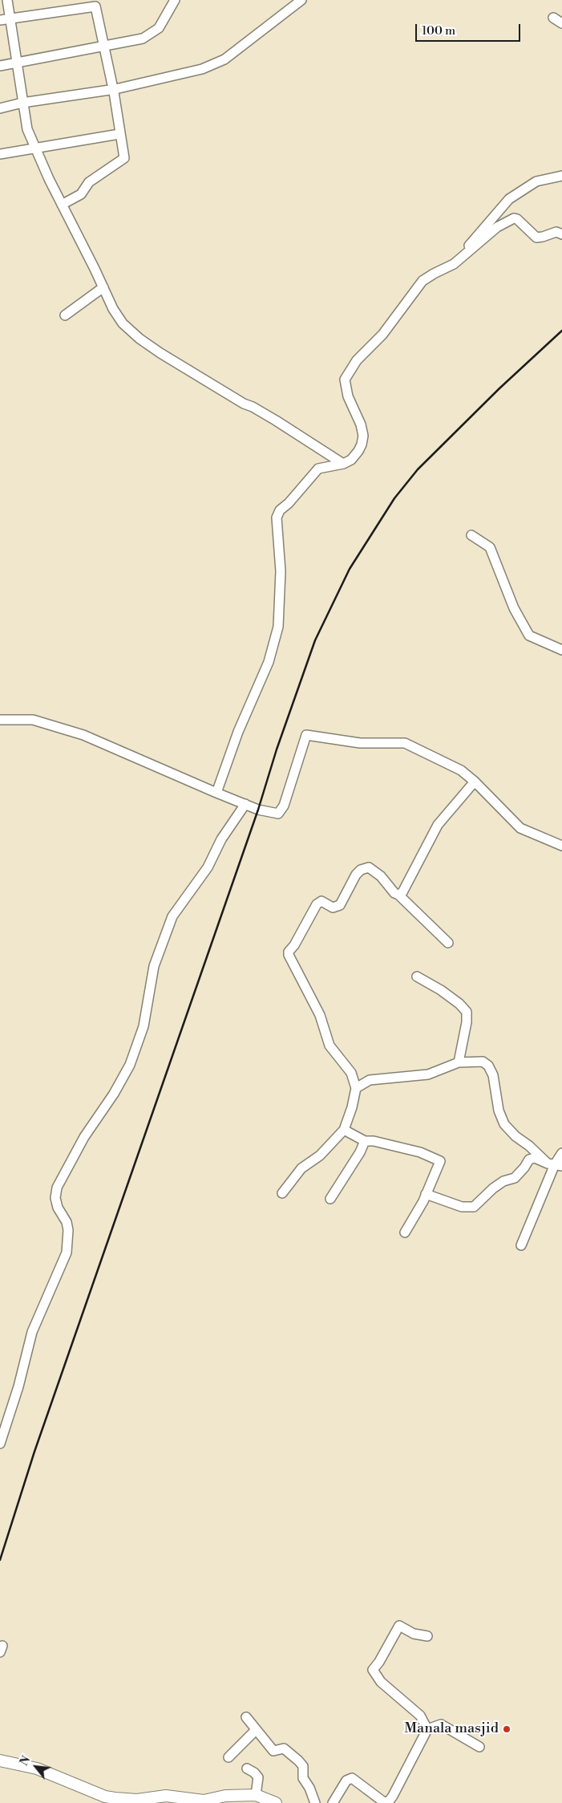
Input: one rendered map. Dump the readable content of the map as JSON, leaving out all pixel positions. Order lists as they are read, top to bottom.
{
  "places": ["Manala masjid"],
  "scale_bar": "100 m",
  "north": "top left"
}
